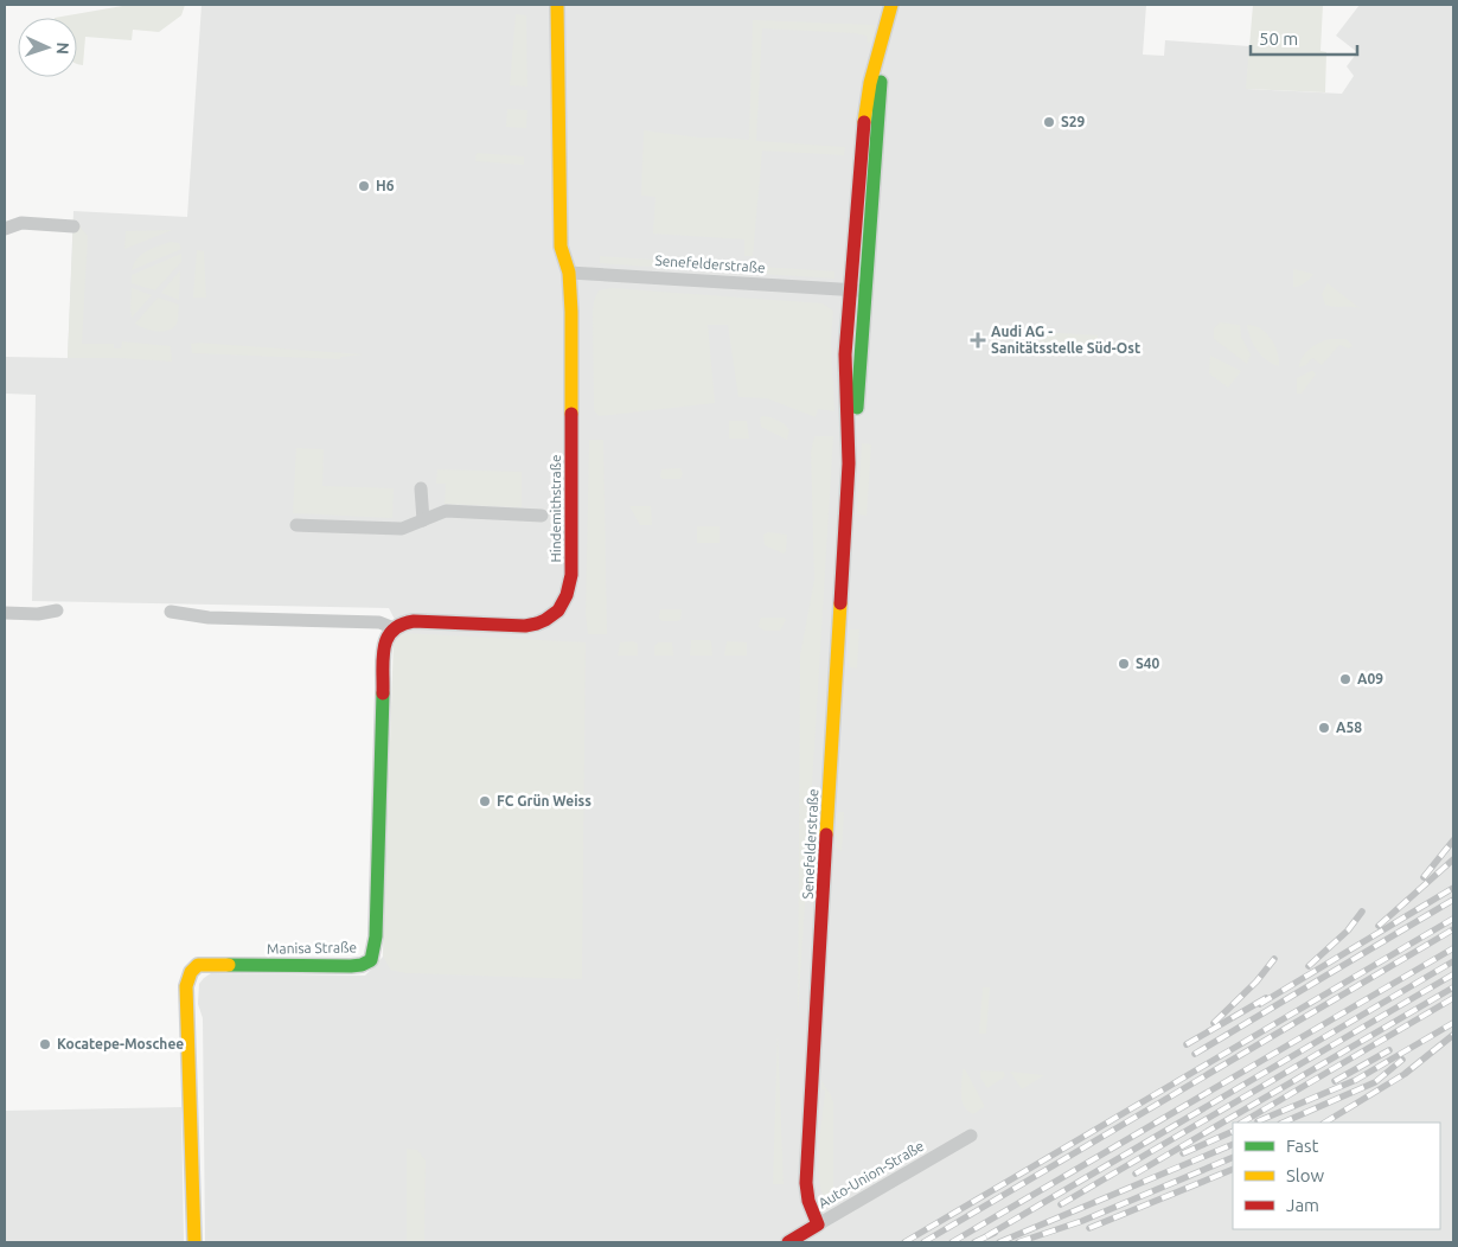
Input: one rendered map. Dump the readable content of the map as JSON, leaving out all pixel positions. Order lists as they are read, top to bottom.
{
  "streets": {
    "street": [
      "Senefelderstraße",
      "Hindemithstraße",
      "Manisa Straße",
      "Auto-Union-Straße"
    ]
  },
  "crossings": [
    ["Senefelderstraße", "Hindemithstraße"],
    ["Senefelderstraße", "Auto-Union-Straße"],
    ["Hindemithstraße", "Manisa Straße"]
  ],
  "places": {
    "other": [
      "S29",
      "H6",
      "S40",
      "A09",
      "A58",
      "FC Grün Weiss",
      "Kocatepe-Moschee"
    ],
    "health": ["Audi AG - Sanitätsstelle Süd-Ost"]
  },
  "legend": ["Fast", "Slow", "Jam"],
  "scale_bar": "50 m",
  "north": "right"
}
